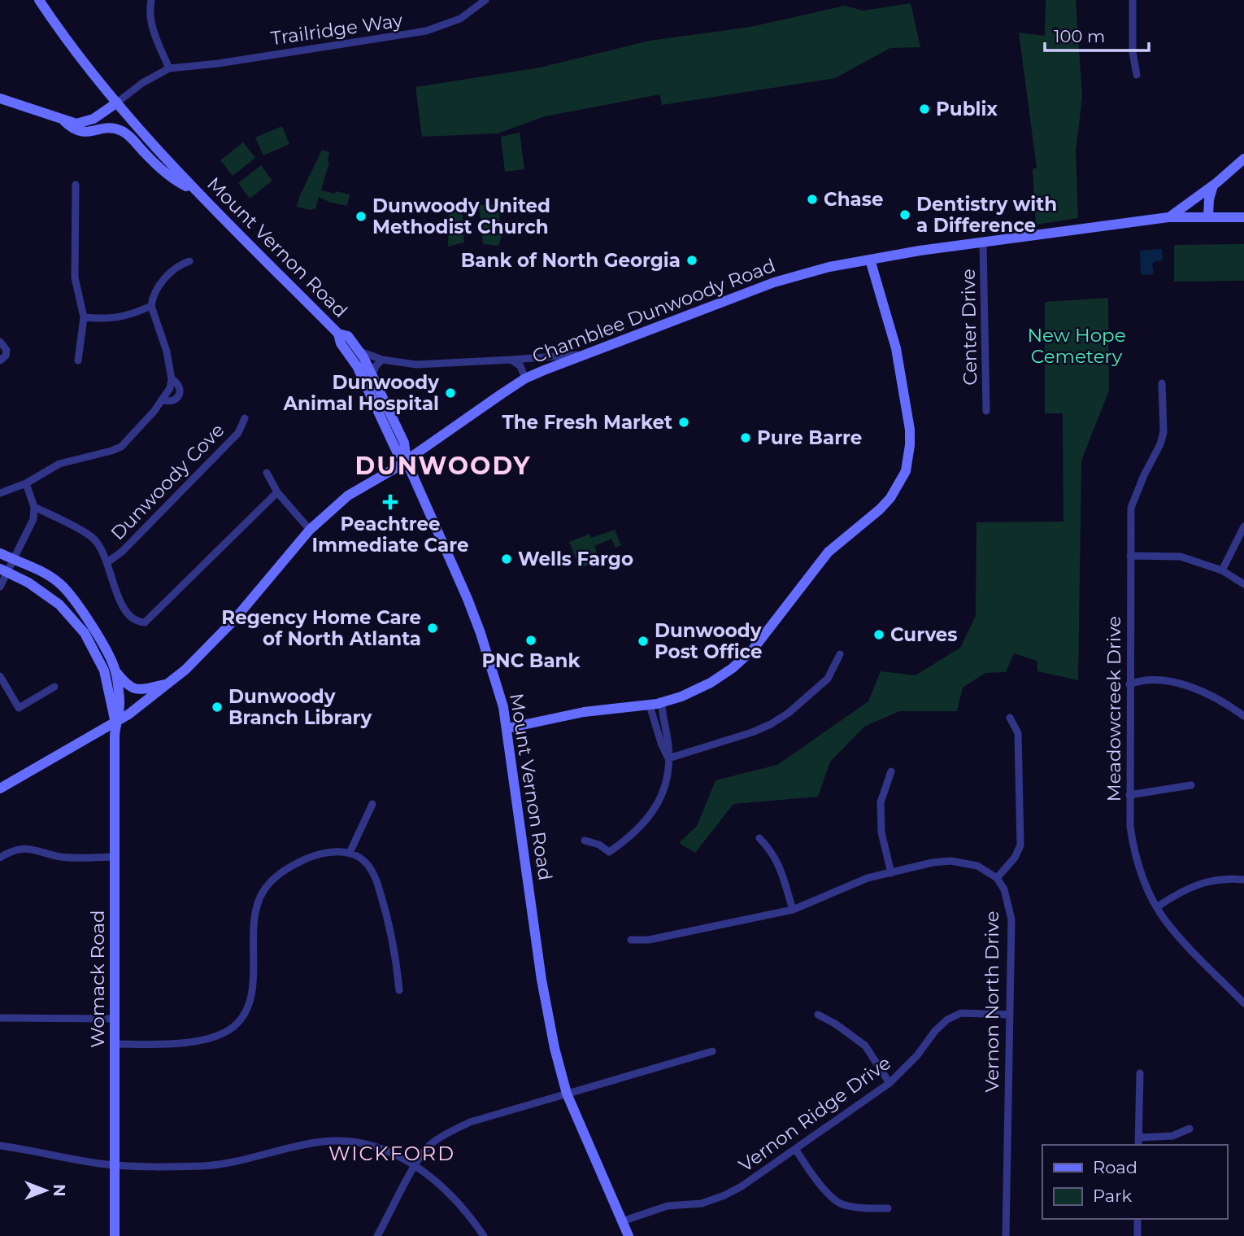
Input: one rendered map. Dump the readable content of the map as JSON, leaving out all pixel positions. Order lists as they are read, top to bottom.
{
  "streets": {
    "street": [
      "Trailridge Way",
      "Mount Vernon Road",
      "Chamblee Dunwoody Road",
      "Center Drive",
      "Dunwoody Cove",
      "Meadowcreek Drive",
      "Womack Road",
      "Vernon North Drive",
      "Vernon Ridge Drive"
    ]
  },
  "crossings": [
    ["Mount Vernon Road", "Chamblee Dunwoody Road"],
    ["Mount Vernon Road", "Vernon Ridge Drive"],
    ["Chamblee Dunwoody Road", "Center Drive"],
    ["Chamblee Dunwoody Road", "Womack Road"],
    ["Vernon North Drive", "Vernon Ridge Drive"]
  ],
  "districts": ["DUNWOODY", "WICKFORD"],
  "parks": ["New Hope Cemetery"],
  "places": {
    "other": [
      "Publix",
      "Chase",
      "Dentistry with a Difference",
      "Dunwoody United Methodist Church",
      "Bank of North Georgia",
      "Dunwoody Animal Hospital",
      "The Fresh Market",
      "Pure Barre",
      "Wells Fargo",
      "Regency Home Care of North Atlanta",
      "Curves",
      "PNC Bank",
      "Dunwoody Post Office",
      "Dunwoody Branch Library"
    ],
    "health": ["Peachtree Immediate Care"]
  },
  "legend": ["Road", "Park"],
  "scale_bar": "100 m",
  "north": "right"
}
